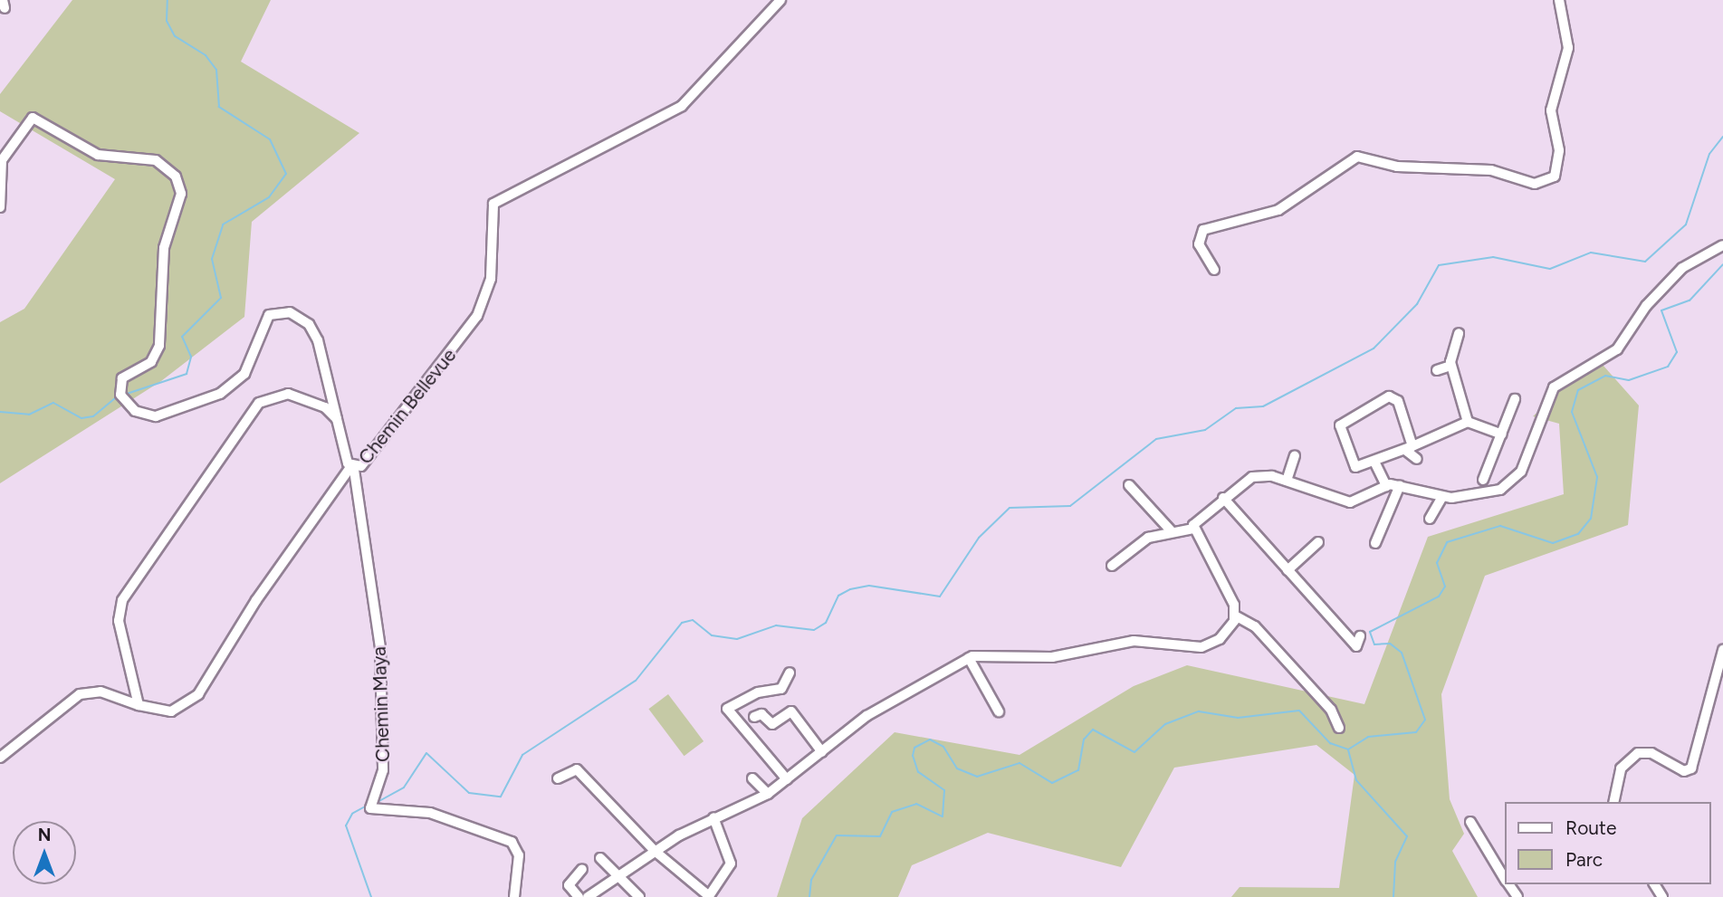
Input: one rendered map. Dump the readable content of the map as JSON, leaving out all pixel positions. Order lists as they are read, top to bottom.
{
  "streets": {
    "street": ["Chemin Bellevue", "Chemin Maya"]
  },
  "crossings": [
    ["Chemin Bellevue", "Chemin Maya"]
  ],
  "legend": ["Route", "Parc"],
  "north": "top"
}
